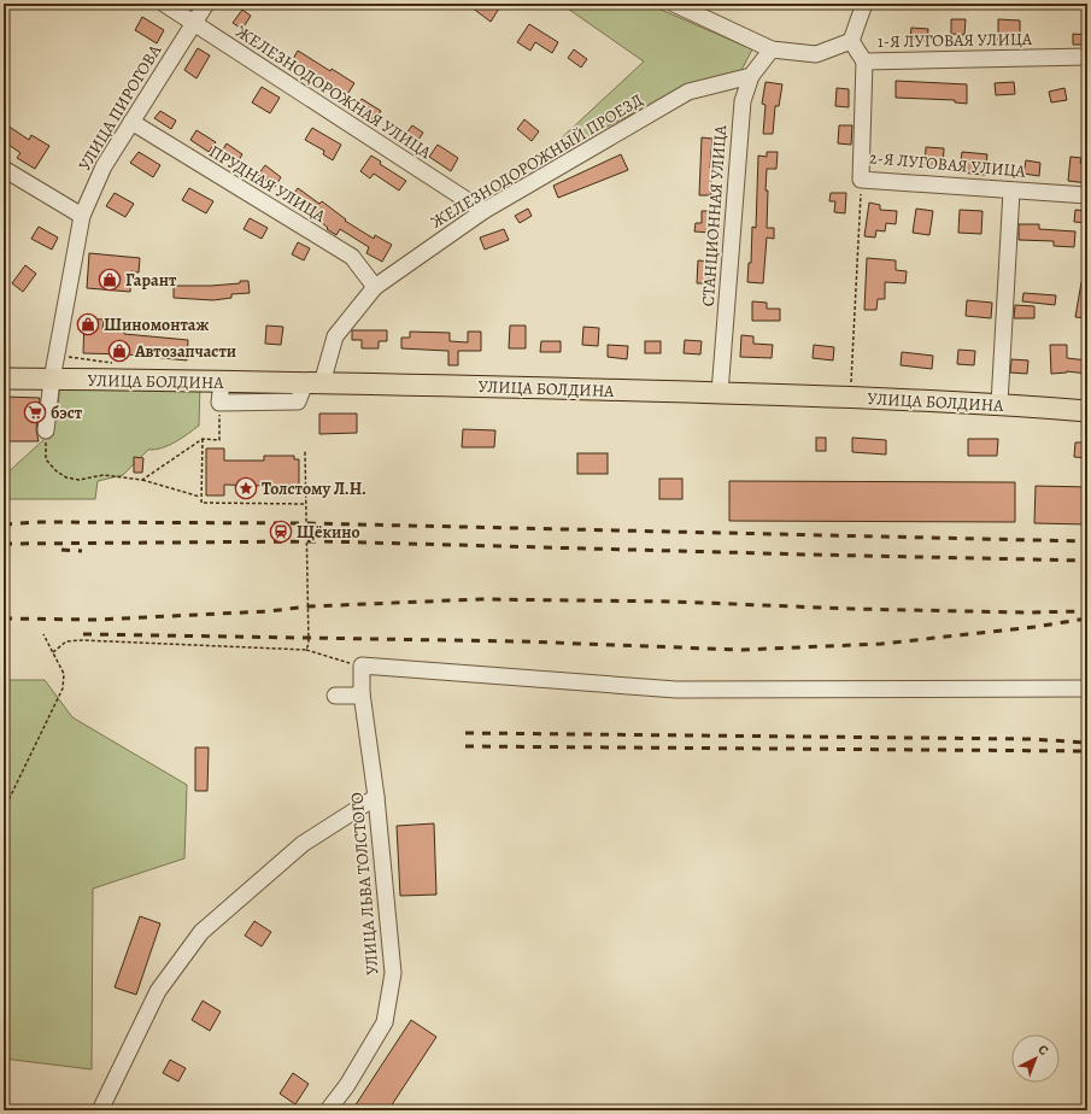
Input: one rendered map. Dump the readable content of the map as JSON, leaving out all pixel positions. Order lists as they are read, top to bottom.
{
  "streets": {
    "main road": ["УЛИЦА БОЛДИНА"],
    "street": [
      "1-Я ЛУГОВАЯ УЛИЦА",
      "ЖЕЛЕЗНОДОРОЖНАЯ УЛИЦА",
      "УЛИЦА ПИРОГОВА",
      "ЖЕЛЕЗНОДОРОЖНЫЙ ПРОЕЗД",
      "2-Я ЛУГОВАЯ УЛИЦА",
      "ПРУДНАЯ УЛИЦА",
      "СТАНЦИОННАЯ УЛИЦА",
      "УЛИЦА ЛЬВА ТОЛСТОГО"
    ]
  },
  "crossings": [
    ["1-Я ЛУГОВАЯ УЛИЦА", "2-Я ЛУГОВАЯ УЛИЦА"],
    ["ЖЕЛЕЗНОДОРОЖНАЯ УЛИЦА", "УЛИЦА ПИРОГОВА"],
    ["ЖЕЛЕЗНОДОРОЖНАЯ УЛИЦА", "ЖЕЛЕЗНОДОРОЖНЫЙ ПРОЕЗД"],
    ["УЛИЦА ПИРОГОВА", "ПРУДНАЯ УЛИЦА"],
    ["УЛИЦА ПИРОГОВА", "УЛИЦА БОЛДИНА"],
    ["ЖЕЛЕЗНОДОРОЖНЫЙ ПРОЕЗД", "ПРУДНАЯ УЛИЦА"],
    ["ЖЕЛЕЗНОДОРОЖНЫЙ ПРОЕЗД", "СТАНЦИОННАЯ УЛИЦА"],
    ["ЖЕЛЕЗНОДОРОЖНЫЙ ПРОЕЗД", "УЛИЦА БОЛДИНА"],
    ["СТАНЦИОННАЯ УЛИЦА", "УЛИЦА БОЛДИНА"]
  ],
  "places": {
    "shop": ["Гарант", "Шиномонтаж", "Автозапчасти"],
    "supermarket": ["бэст"],
    "place": ["Толстому Л.Н."],
    "station": ["Щёкино"]
  },
  "north": "top right"
}
